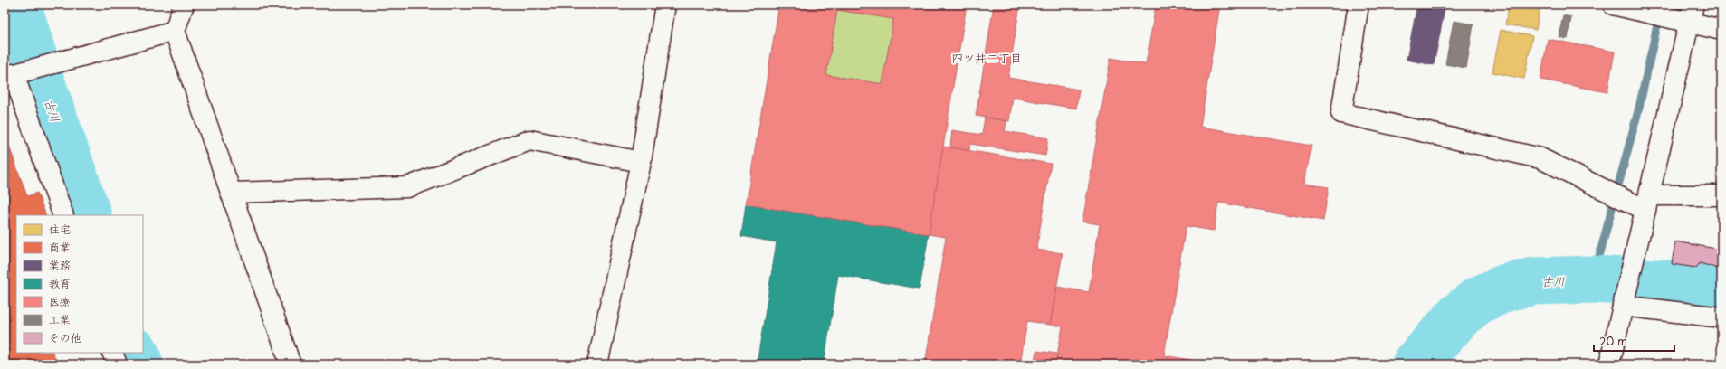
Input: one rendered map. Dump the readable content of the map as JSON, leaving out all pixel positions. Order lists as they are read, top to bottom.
{
  "districts": ["四ツ井二丁目"],
  "water": ["古川"],
  "legend": [
    "住宅",
    "商業",
    "業務",
    "教育",
    "医療",
    "工業",
    "その他"
  ],
  "scale_bar": "20 m"
}
